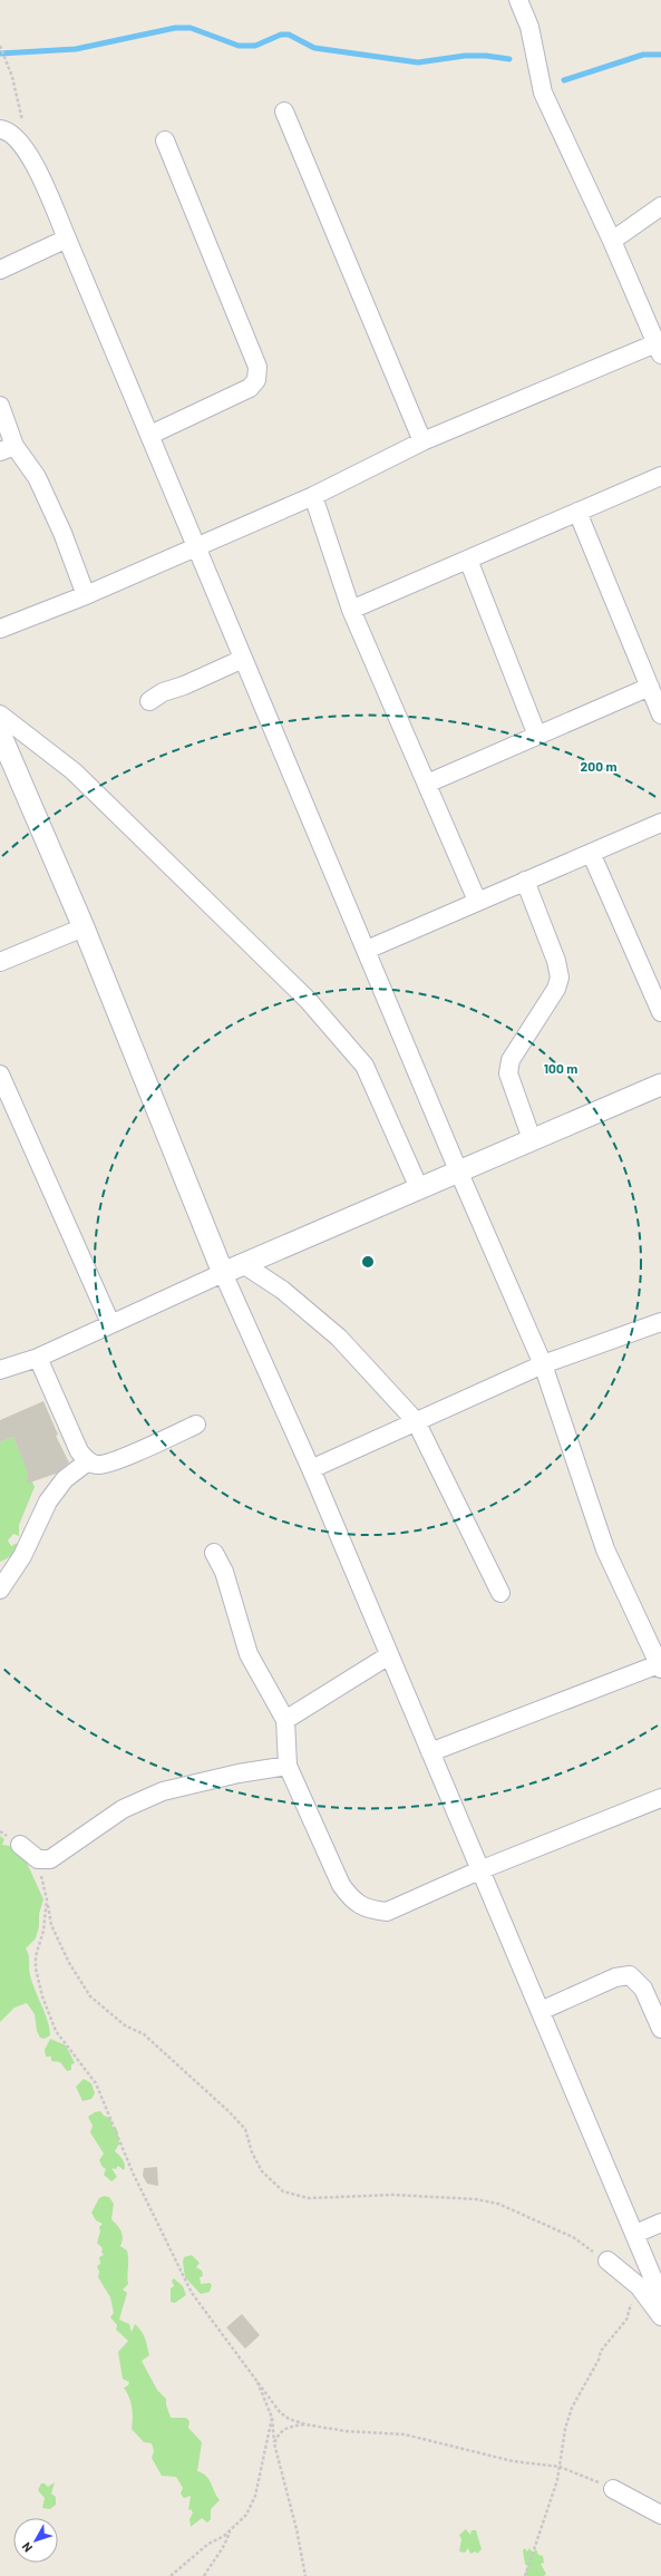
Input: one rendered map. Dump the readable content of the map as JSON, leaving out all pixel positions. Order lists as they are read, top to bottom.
{
  "north": "bottom left",
  "rings": ["200 m", "100 m"]
}
